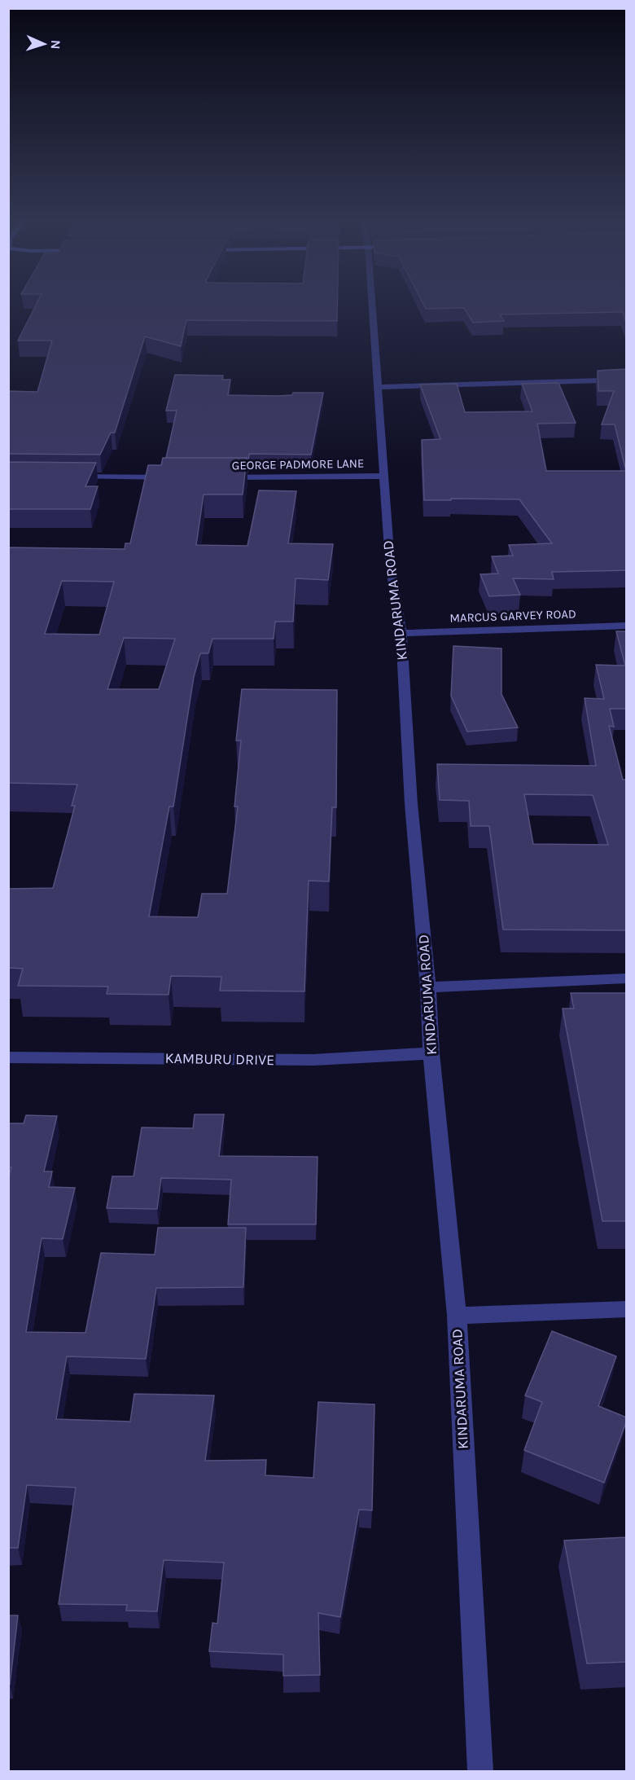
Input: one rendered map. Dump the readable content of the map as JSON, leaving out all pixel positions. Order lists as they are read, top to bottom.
{
  "streets": {
    "street": [
      "GEORGE PADMORE LANE",
      "KINDARUMA ROAD",
      "MARCUS GARVEY ROAD",
      "KAMBURU DRIVE"
    ]
  },
  "crossings": [
    ["GEORGE PADMORE LANE", "KINDARUMA ROAD"],
    ["KINDARUMA ROAD", "MARCUS GARVEY ROAD"],
    ["KINDARUMA ROAD", "KAMBURU DRIVE"]
  ],
  "north": "right"
}
